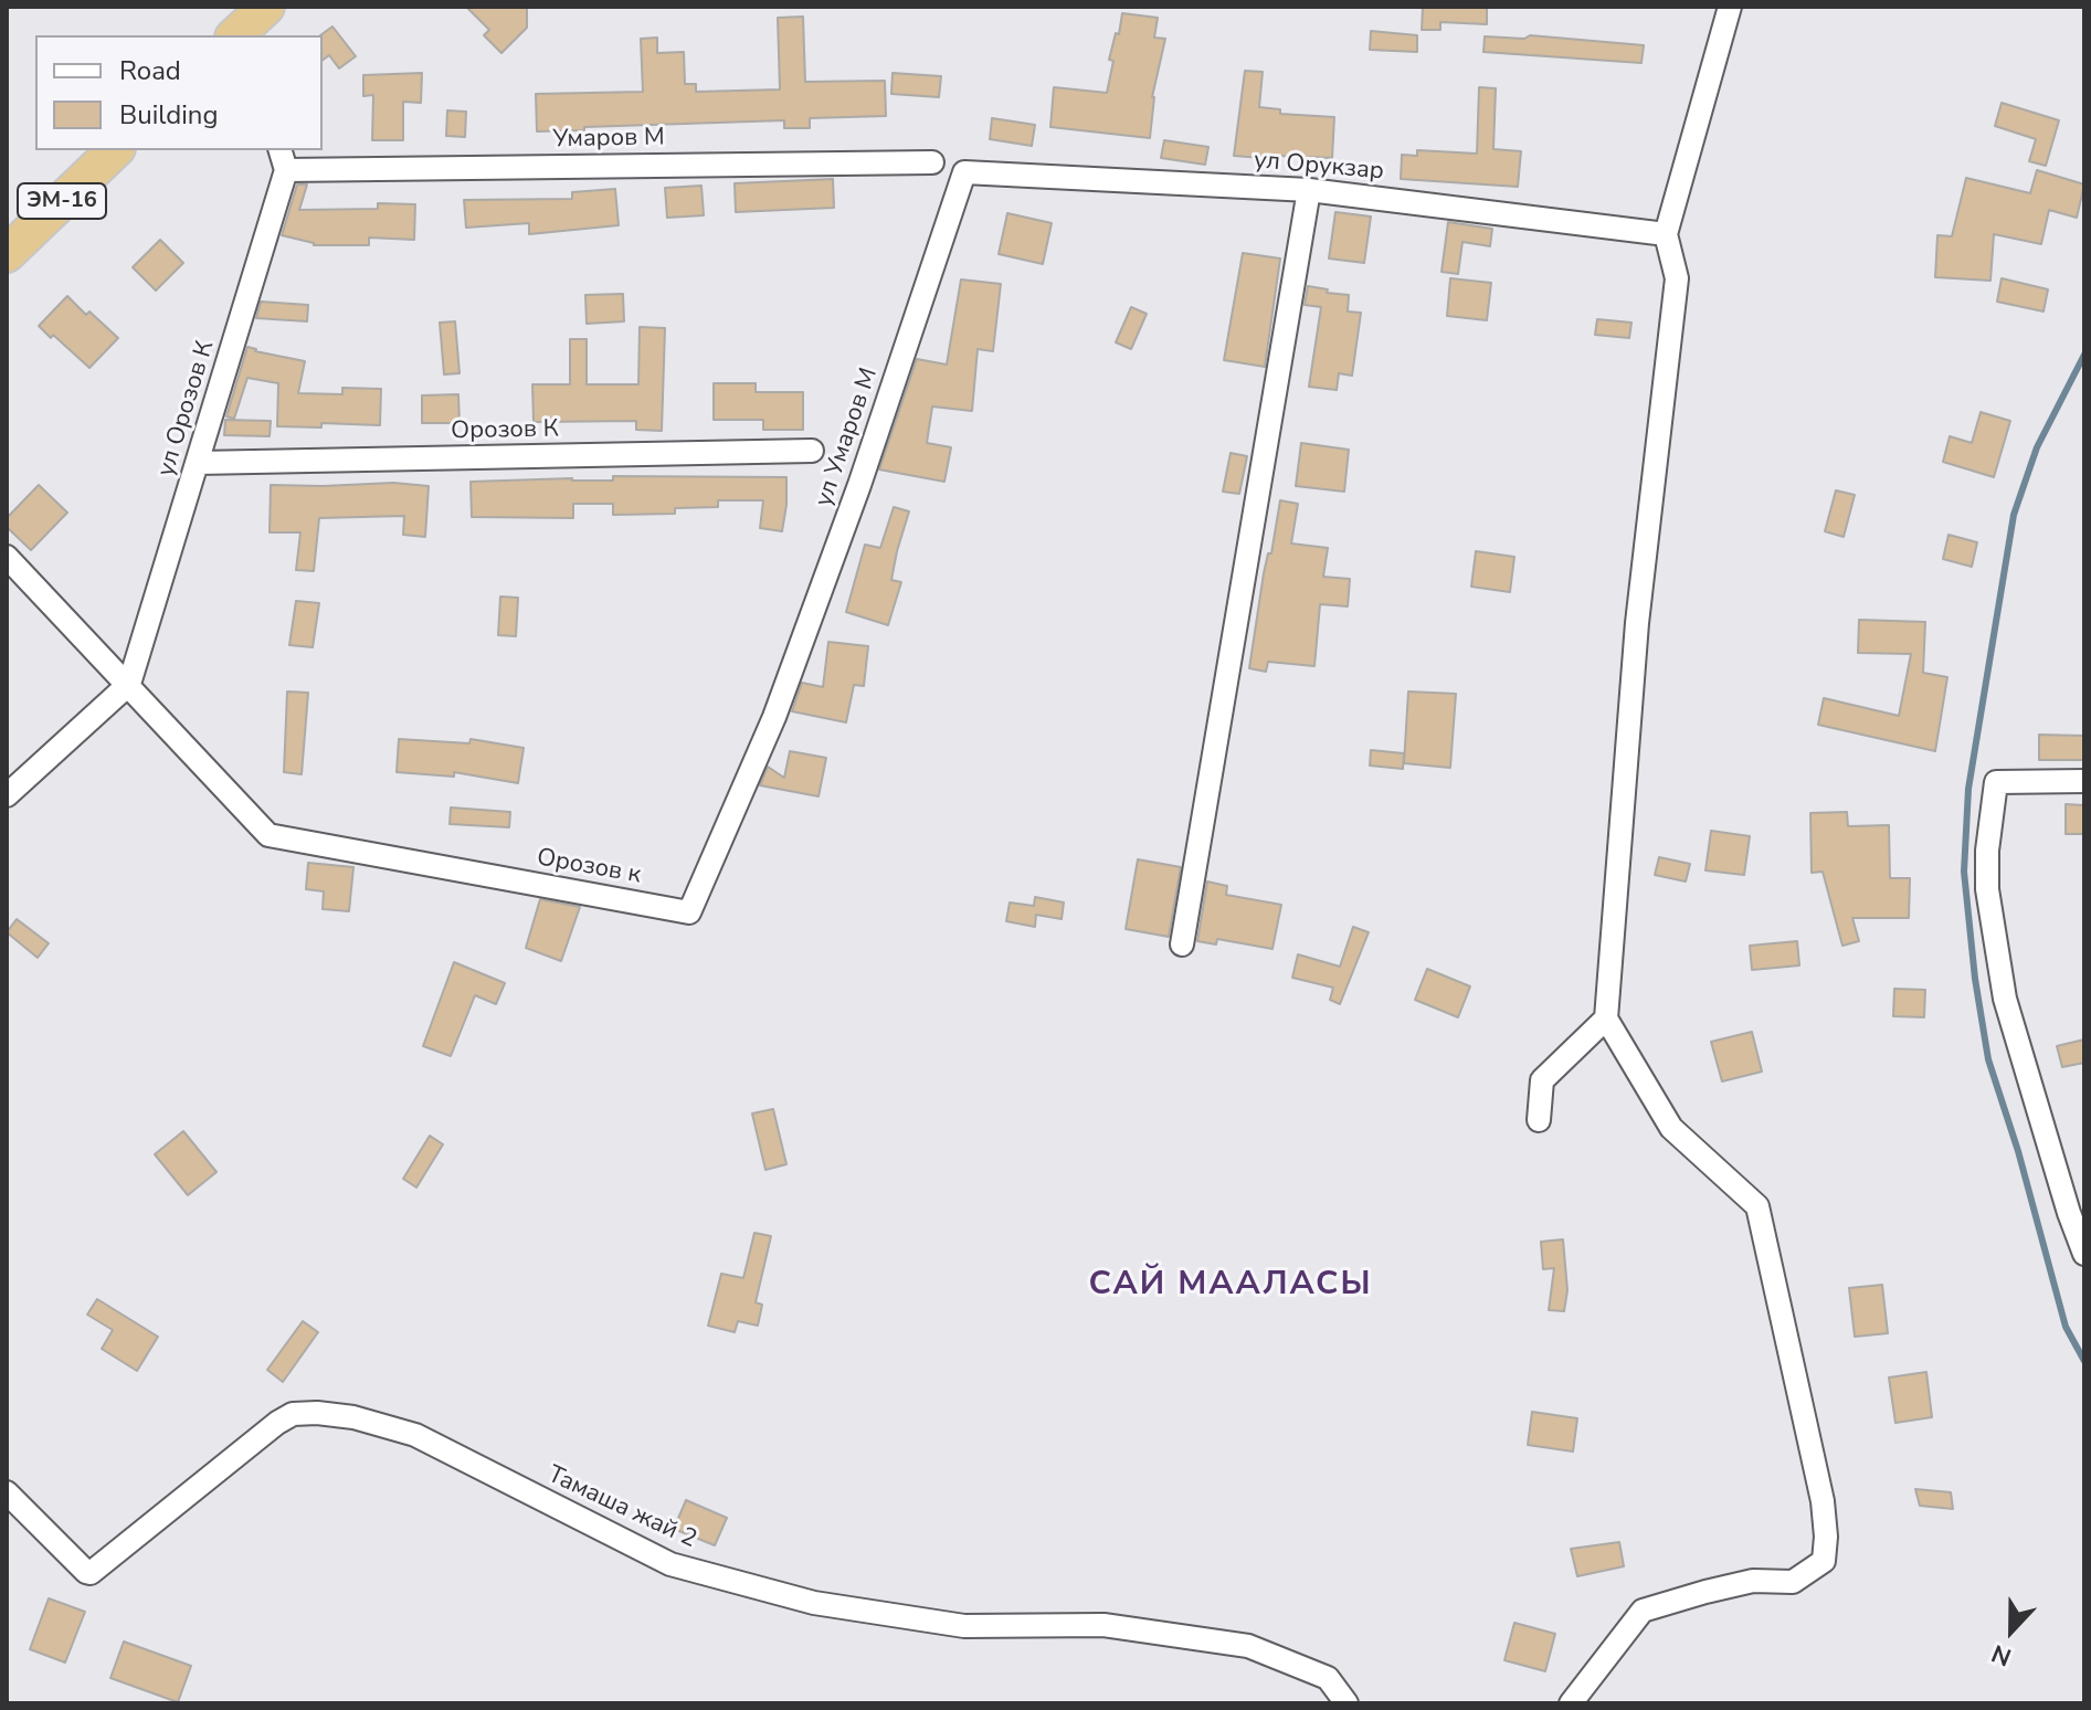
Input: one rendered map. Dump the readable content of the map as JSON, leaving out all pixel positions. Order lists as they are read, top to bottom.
{
  "streets": {
    "highway": ["ЭМ-16"],
    "street": [
      "Умаров М",
      "ул Орукзар",
      "ул Орозов К",
      "Орозов К",
      "ул Умаров М",
      "Орозов к",
      "Тамаша жай 2"
    ]
  },
  "crossings": [
    ["Умаров М", "ул Орозов К"],
    ["ул Орукзар", "ул Умаров М"],
    ["ул Орозов К", "Орозов К"],
    ["ул Орозов К", "Орозов к"],
    ["ул Умаров М", "Орозов к"]
  ],
  "districts": ["САЙ МААЛАСЫ"],
  "legend": ["Road", "Building"],
  "north": "bottom"
}
